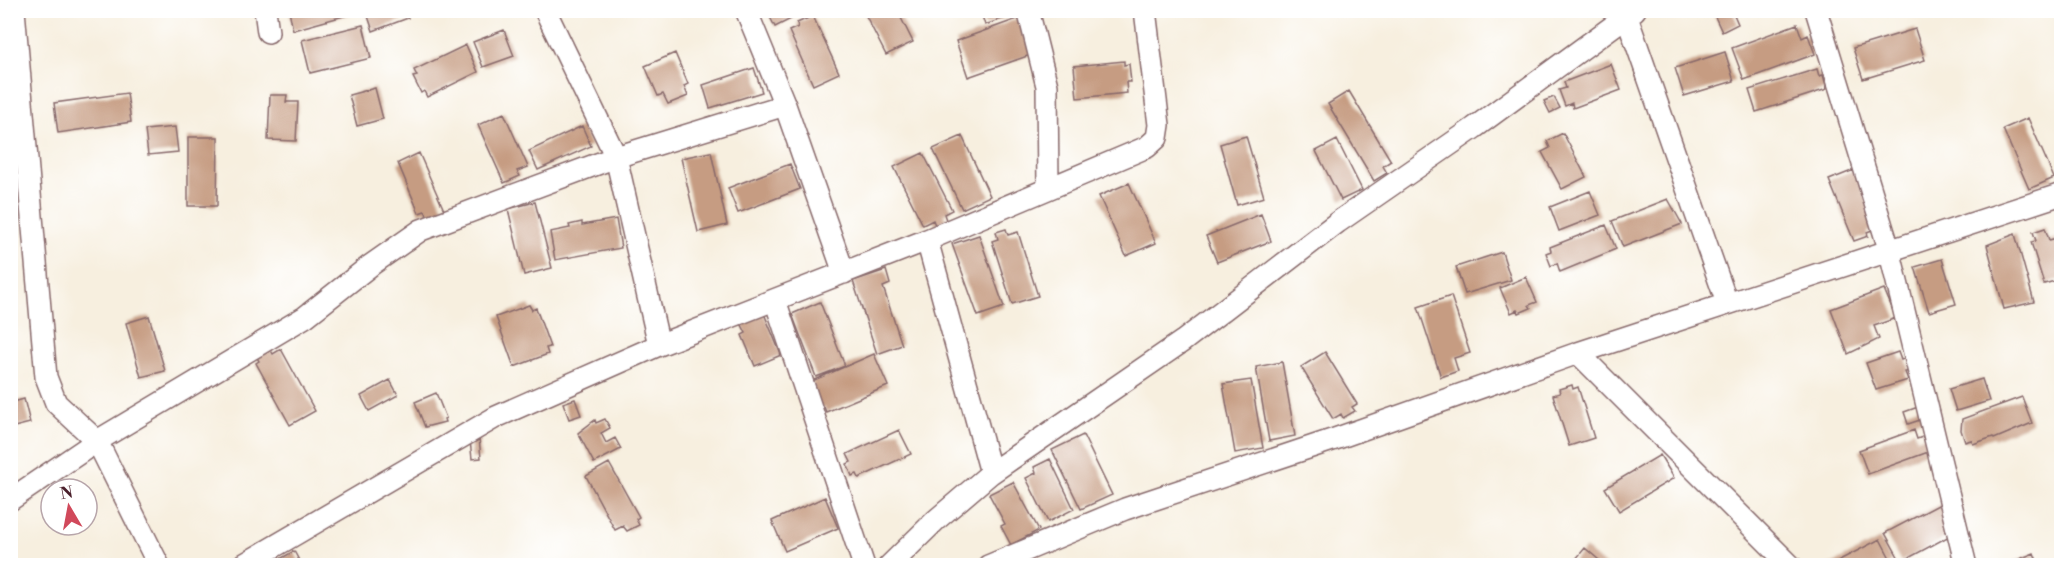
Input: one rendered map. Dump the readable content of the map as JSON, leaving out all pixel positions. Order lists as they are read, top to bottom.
{
  "north": "top"
}
